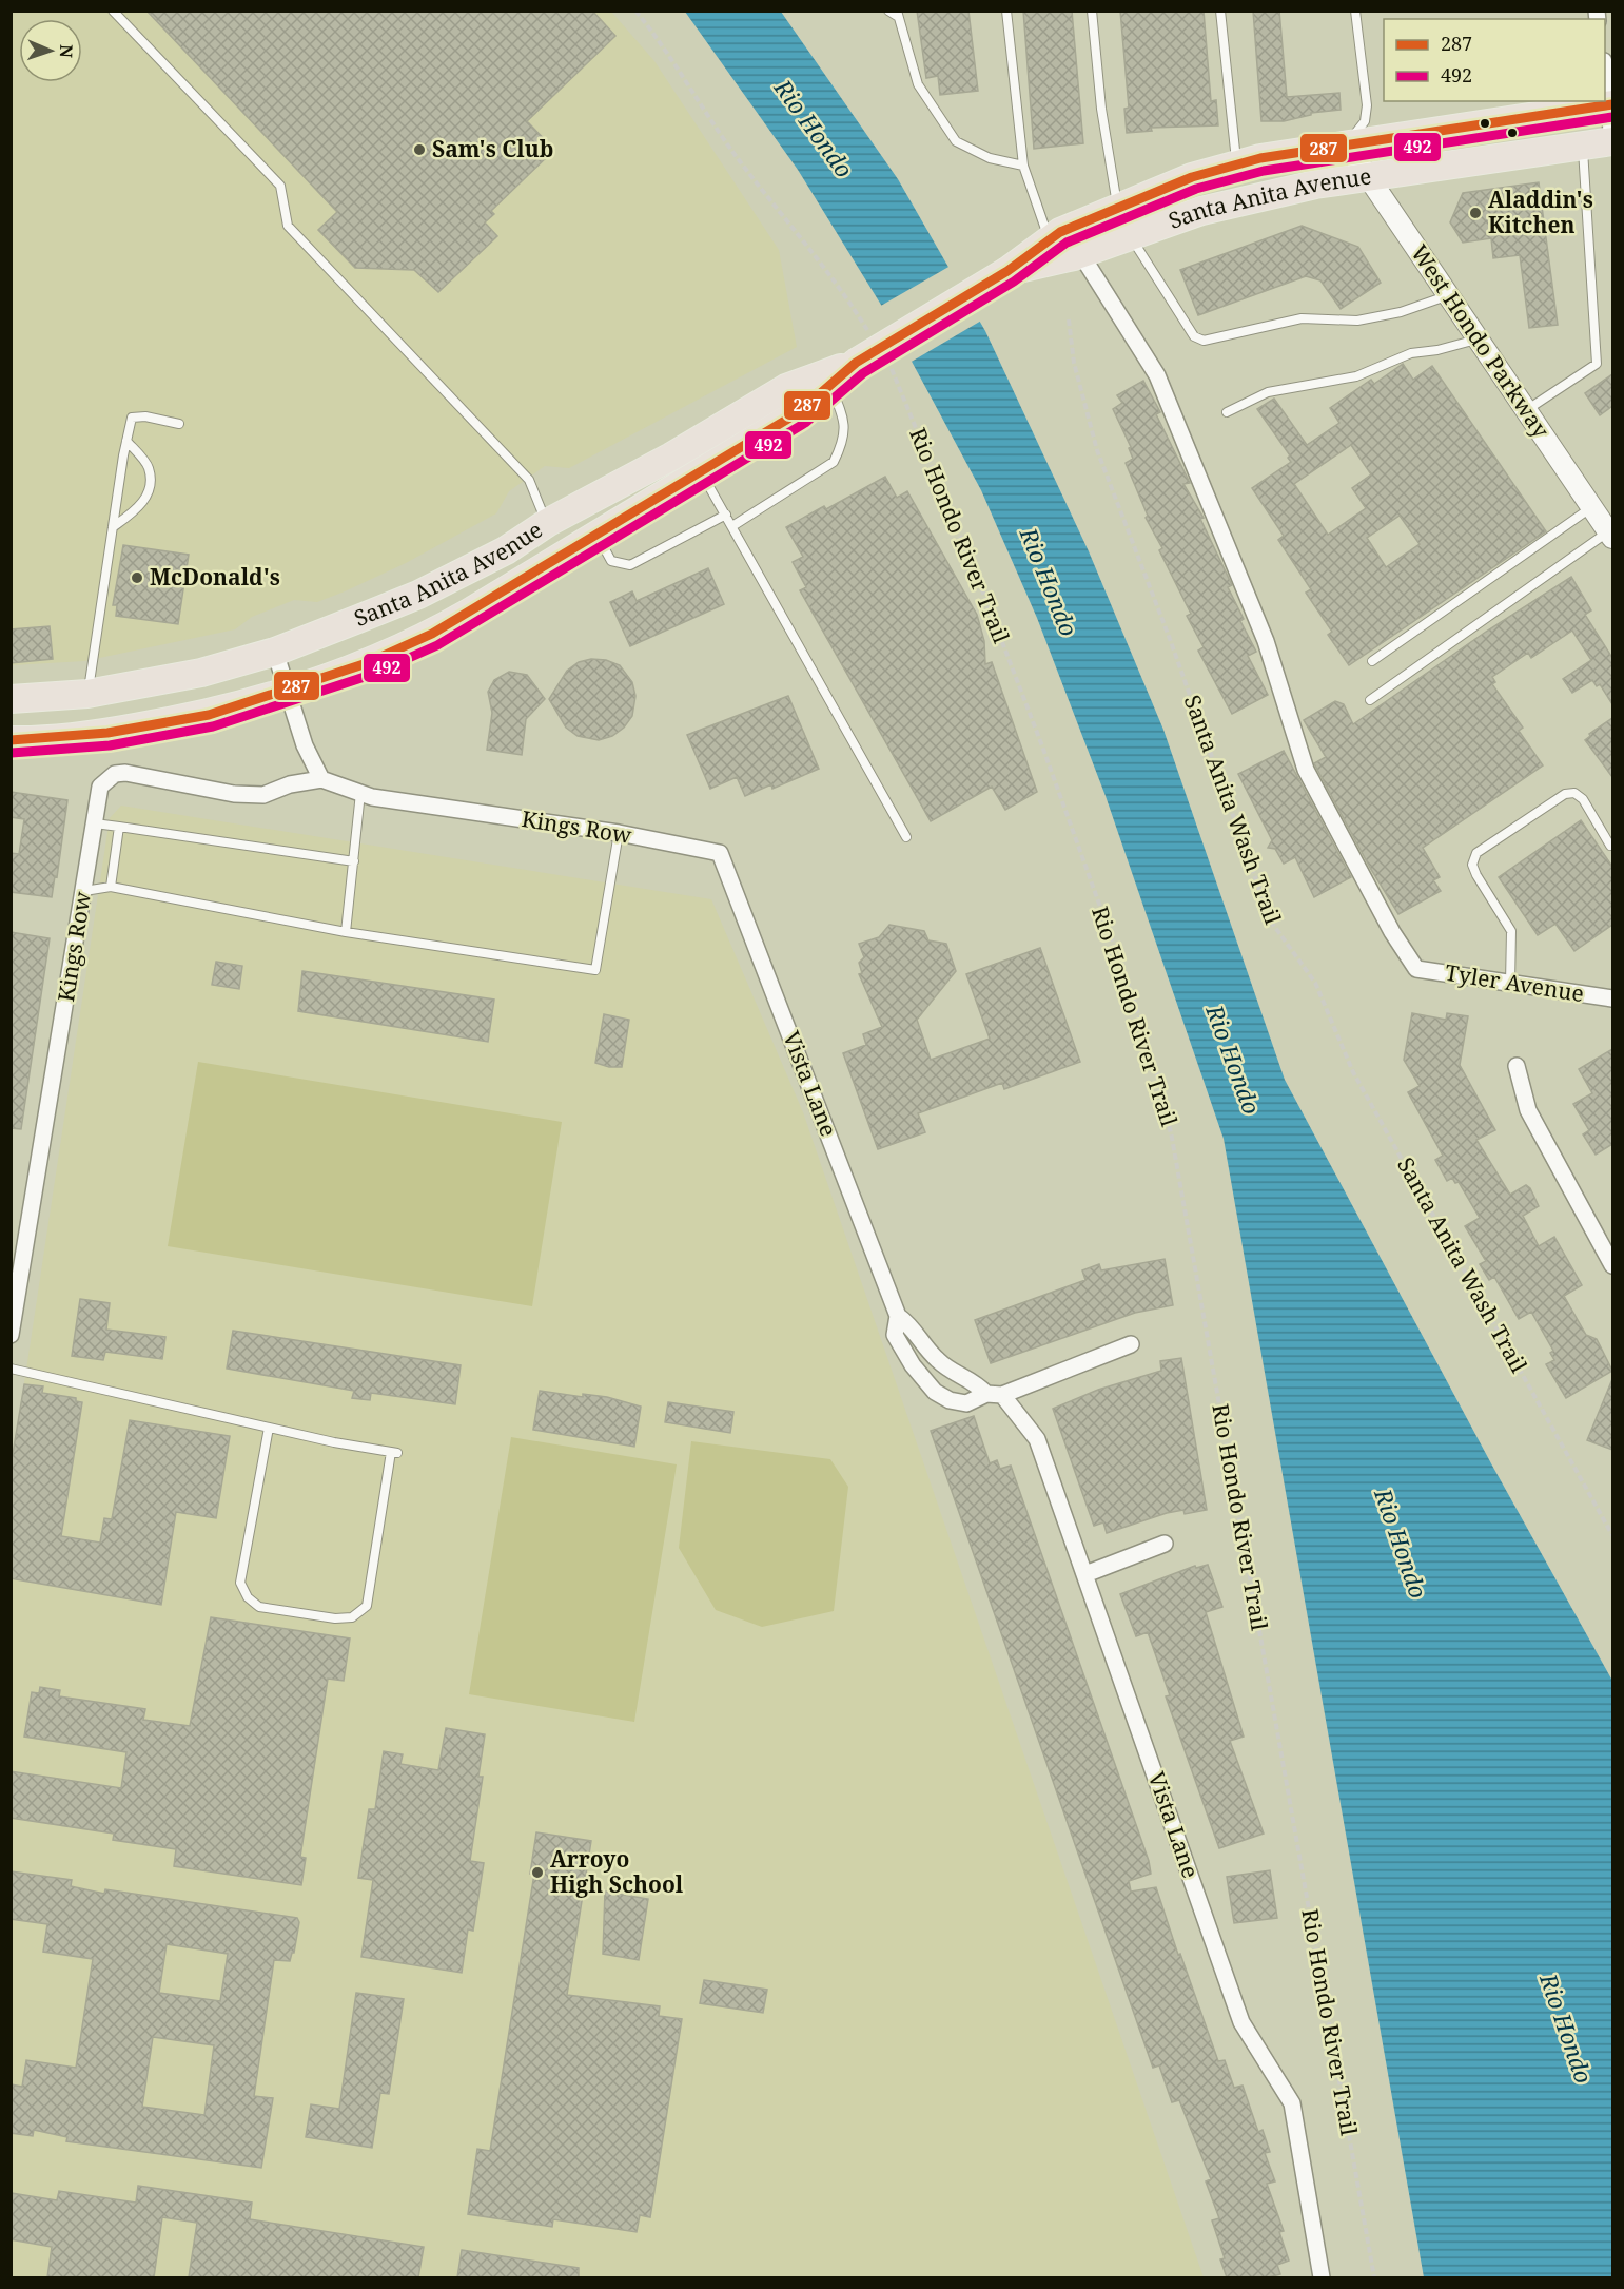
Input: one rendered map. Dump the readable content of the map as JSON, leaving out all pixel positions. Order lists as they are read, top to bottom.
{
  "streets": {
    "main road": ["Santa Anita Avenue"],
    "street": [
      "West Hondo Parkway",
      "Kings Row",
      "Tyler Avenue",
      "Vista Lane"
    ],
    "path": ["Rio Hondo River Trail", "Santa Anita Wash Trail"]
  },
  "crossings": [
    ["Santa Anita Avenue", "West Hondo Parkway"],
    ["Santa Anita Avenue", "Tyler Avenue"],
    ["Kings Row", "Vista Lane"]
  ],
  "water": ["Rio Hondo"],
  "places": [
    "Sam's Club",
    "Aladdin's Kitchen",
    "McDonald's",
    "Arroyo High School"
  ],
  "lines": ["transit line 287", "transit line 492"],
  "legend": ["287", "492"],
  "north": "right"
}
